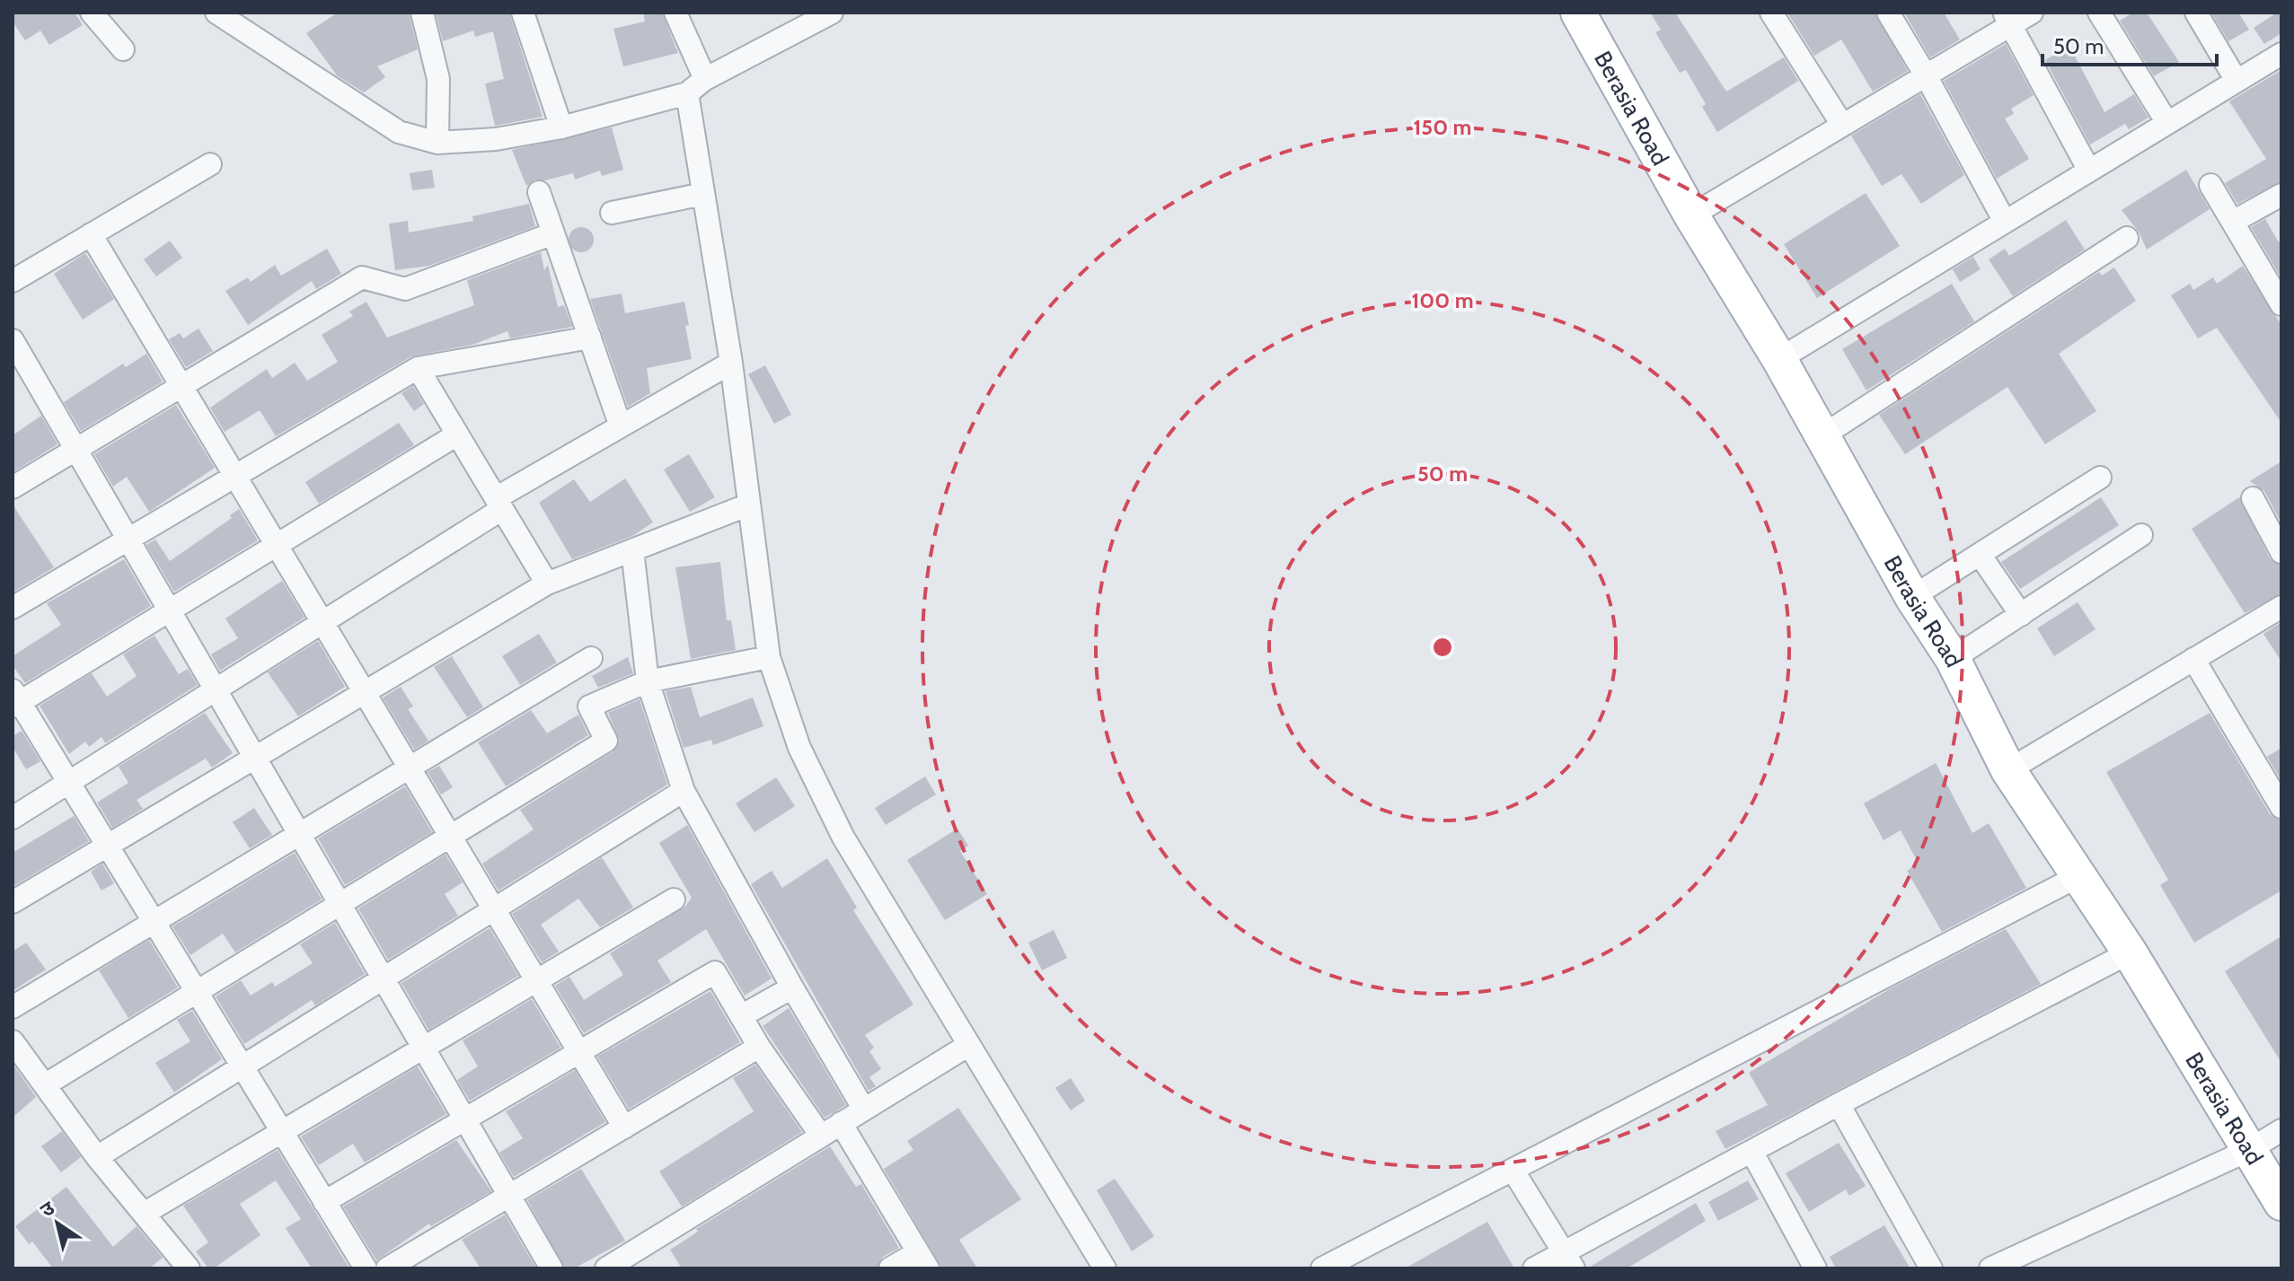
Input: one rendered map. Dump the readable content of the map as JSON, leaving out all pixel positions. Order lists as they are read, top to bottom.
{
  "streets": {
    "main road": ["Berasia Road"]
  },
  "scale_bar": "50 m",
  "north": "top left",
  "rings": ["150 m", "100 m", "50 m"]
}
